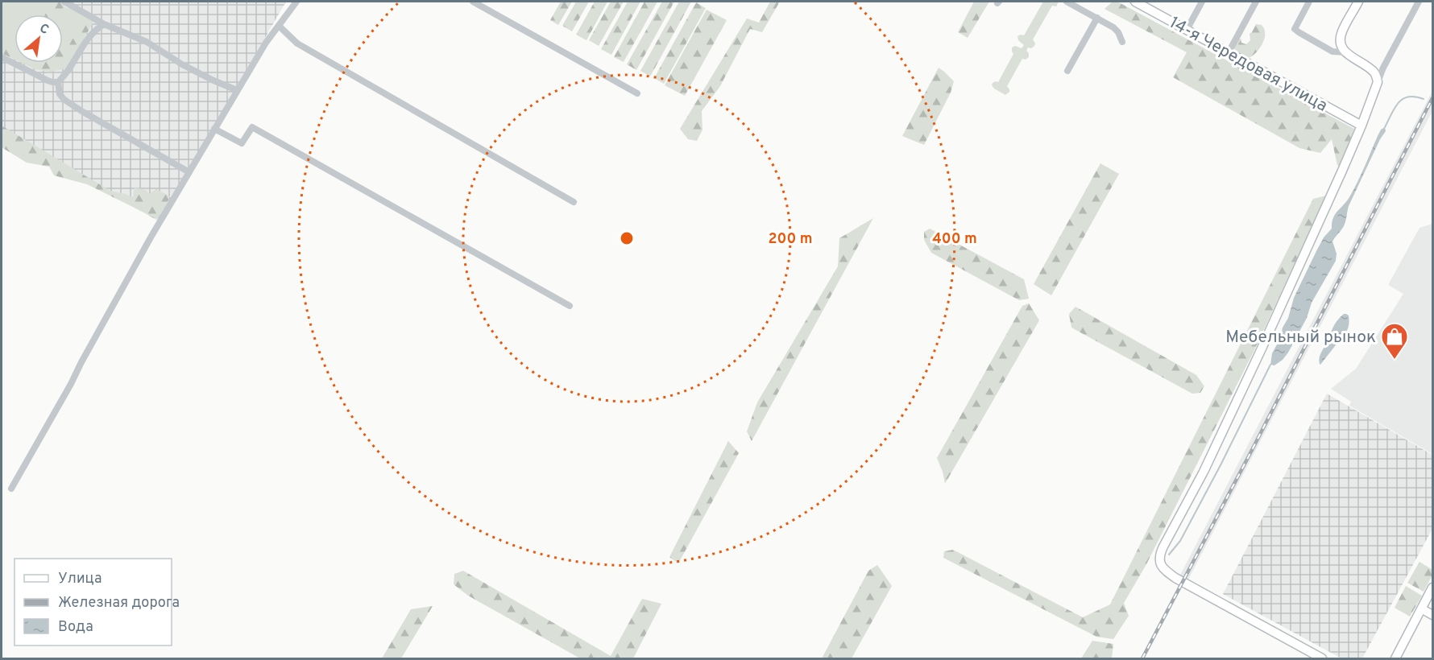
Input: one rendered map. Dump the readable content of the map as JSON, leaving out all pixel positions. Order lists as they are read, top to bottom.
{
  "streets": {
    "main road": ["14-я Чередовая улица"]
  },
  "places": {
    "shop": ["Мебельный рынок"]
  },
  "legend": ["Улица", "Железная дорога", "Вода"],
  "north": "top right",
  "rings": ["200 m", "400 m"]
}
